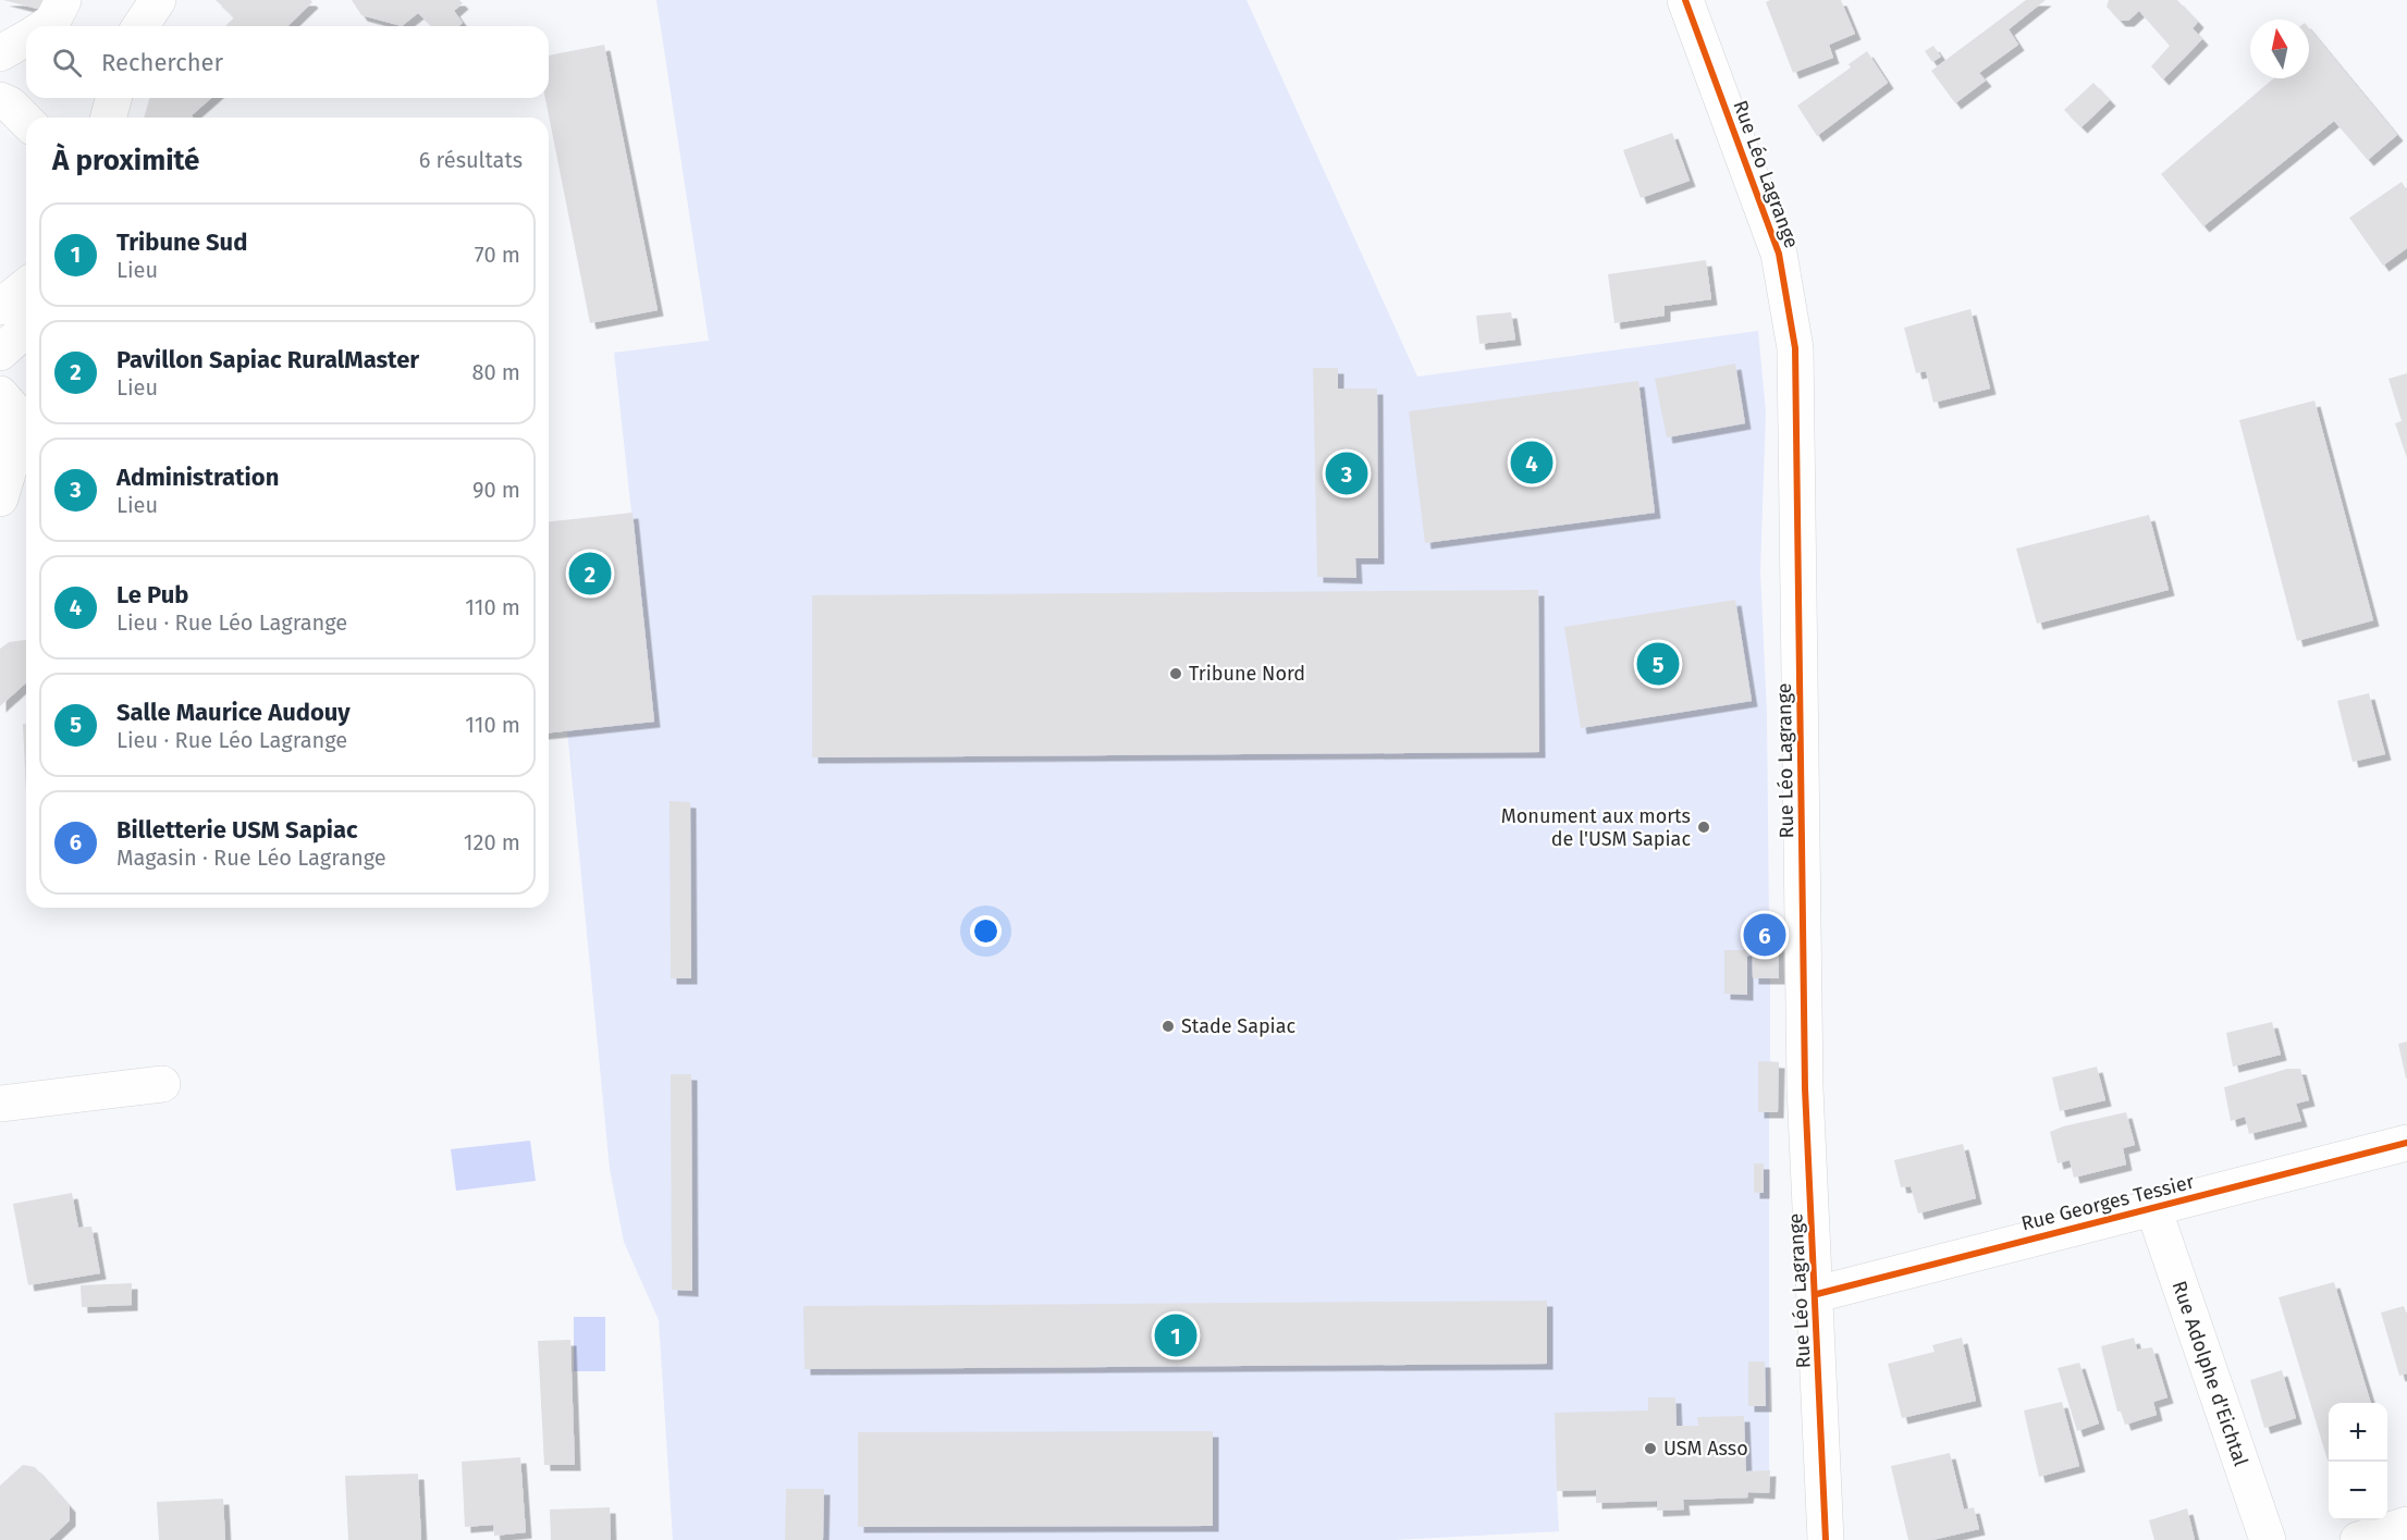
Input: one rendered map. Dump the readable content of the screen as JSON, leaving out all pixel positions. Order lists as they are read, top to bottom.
{
  "streets": {
    "street": ["Rue Léo Lagrange", "Rue Georges Tessier", "Rue Adolphe d'Eichtal"]
  },
  "crossings": [
    ["Rue Léo Lagrange", "Rue Georges Tessier"],
    ["Rue Georges Tessier", "Rue Adolphe d'Eichtal"]
  ],
  "places": [
    "Tribune Nord",
    "Monument aux morts de l'USM Sapiac",
    "Stade Sapiac",
    "USM Asso"
  ],
  "north": "top",
  "page": {
    "search": "Rechercher",
    "heading": ["À proximité", "6 résultats"],
    "list": [
      {
        "mark": "1",
        "name": "Tribune Sud",
        "note": "Lieu",
        "value": "70 m"
      },
      {
        "mark": "2",
        "name": "Pavillon Sapiac RuralMaster",
        "note": "Lieu",
        "value": "80 m"
      },
      {
        "mark": "3",
        "name": "Administration",
        "note": "Lieu",
        "value": "90 m"
      },
      {
        "mark": "4",
        "name": "Le Pub",
        "note": "Lieu · Rue Léo Lagrange",
        "value": "110 m"
      },
      {
        "mark": "5",
        "name": "Salle Maurice Audouy",
        "note": "Lieu · Rue Léo Lagrange",
        "value": "110 m"
      },
      {
        "mark": "6",
        "name": "Billetterie USM Sapiac",
        "note": "Magasin · Rue Léo Lagrange",
        "value": "120 m"
      }
    ],
    "pins": [
      "4",
      "3",
      "2",
      "5",
      "6",
      "1"
    ],
    "map_buttons": ["+", "−"]
  }
}
